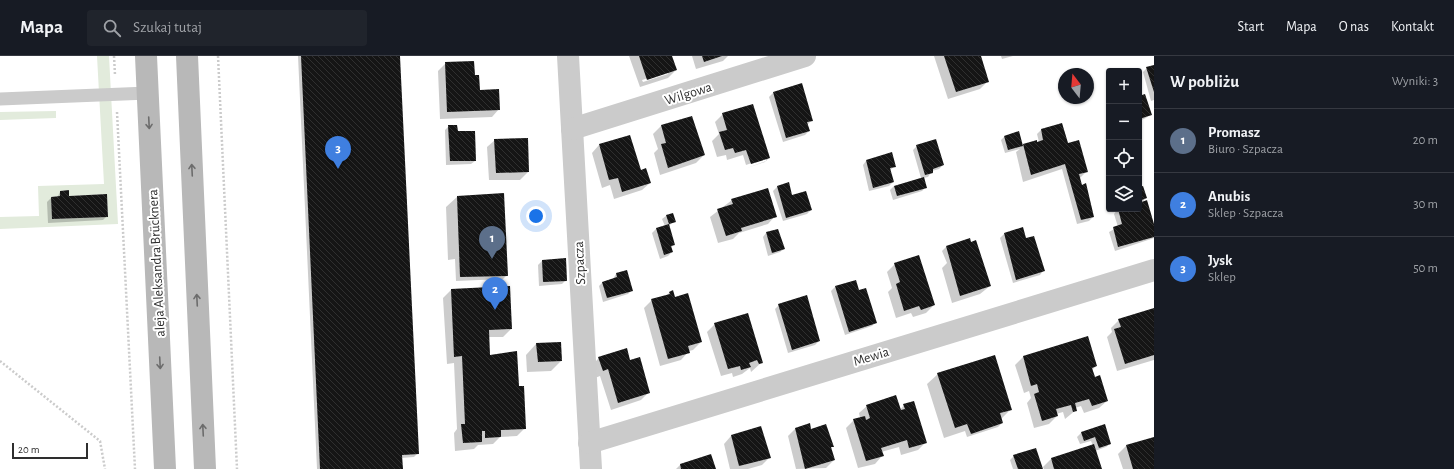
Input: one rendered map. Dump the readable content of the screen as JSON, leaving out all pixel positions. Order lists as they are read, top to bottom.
{
  "streets": {
    "main road": ["aleja Aleksandra Brücknera"],
    "street": ["Wilgowa", "Szpacza", "Mewia"]
  },
  "crossings": [
    ["Wilgowa", "Szpacza"],
    ["Szpacza", "Mewia"]
  ],
  "scale_bar": "20 m",
  "north": "top",
  "page": {
    "header": "Mapa",
    "search": "Szukaj tutaj",
    "nav": [
      "Start",
      "Mapa",
      "O nas",
      "Kontakt"
    ],
    "heading": ["W pobliżu", "Wyniki: 3"],
    "map_buttons": ["+", "−"],
    "list": [
      {
        "mark": "1",
        "name": "Promasz",
        "note": "Biuro · Szpacza",
        "value": "20 m"
      },
      {
        "mark": "2",
        "name": "Anubis",
        "note": "Sklep · Szpacza",
        "value": "30 m"
      },
      {
        "mark": "3",
        "name": "Jysk",
        "note": "Sklep",
        "value": "50 m"
      }
    ],
    "pins": ["3", "1", "2"],
    "scale": "20 m"
  }
}
